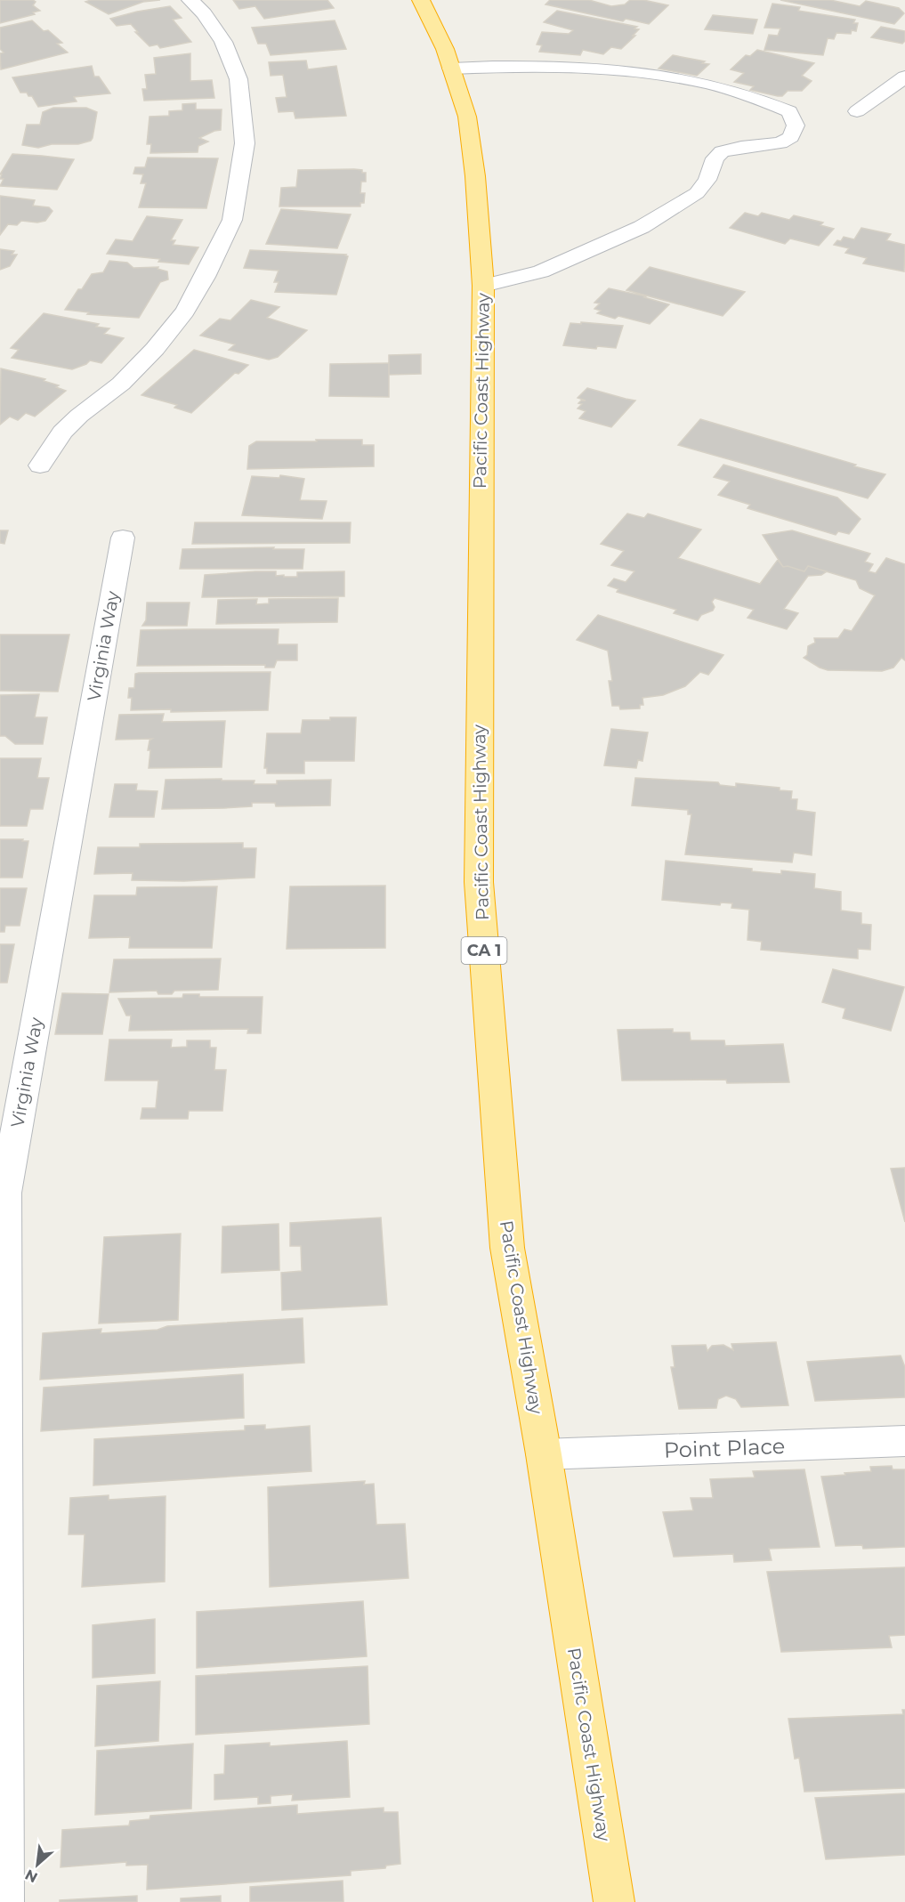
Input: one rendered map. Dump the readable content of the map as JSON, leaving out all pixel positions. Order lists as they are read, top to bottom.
{
  "streets": {
    "highway": ["Pacific Coast Highway", "CA 1"],
    "street": ["Virginia Way", "Point Place"]
  },
  "crossings": [
    ["Pacific Coast Highway", "Point Place"]
  ],
  "north": "bottom left"
}
